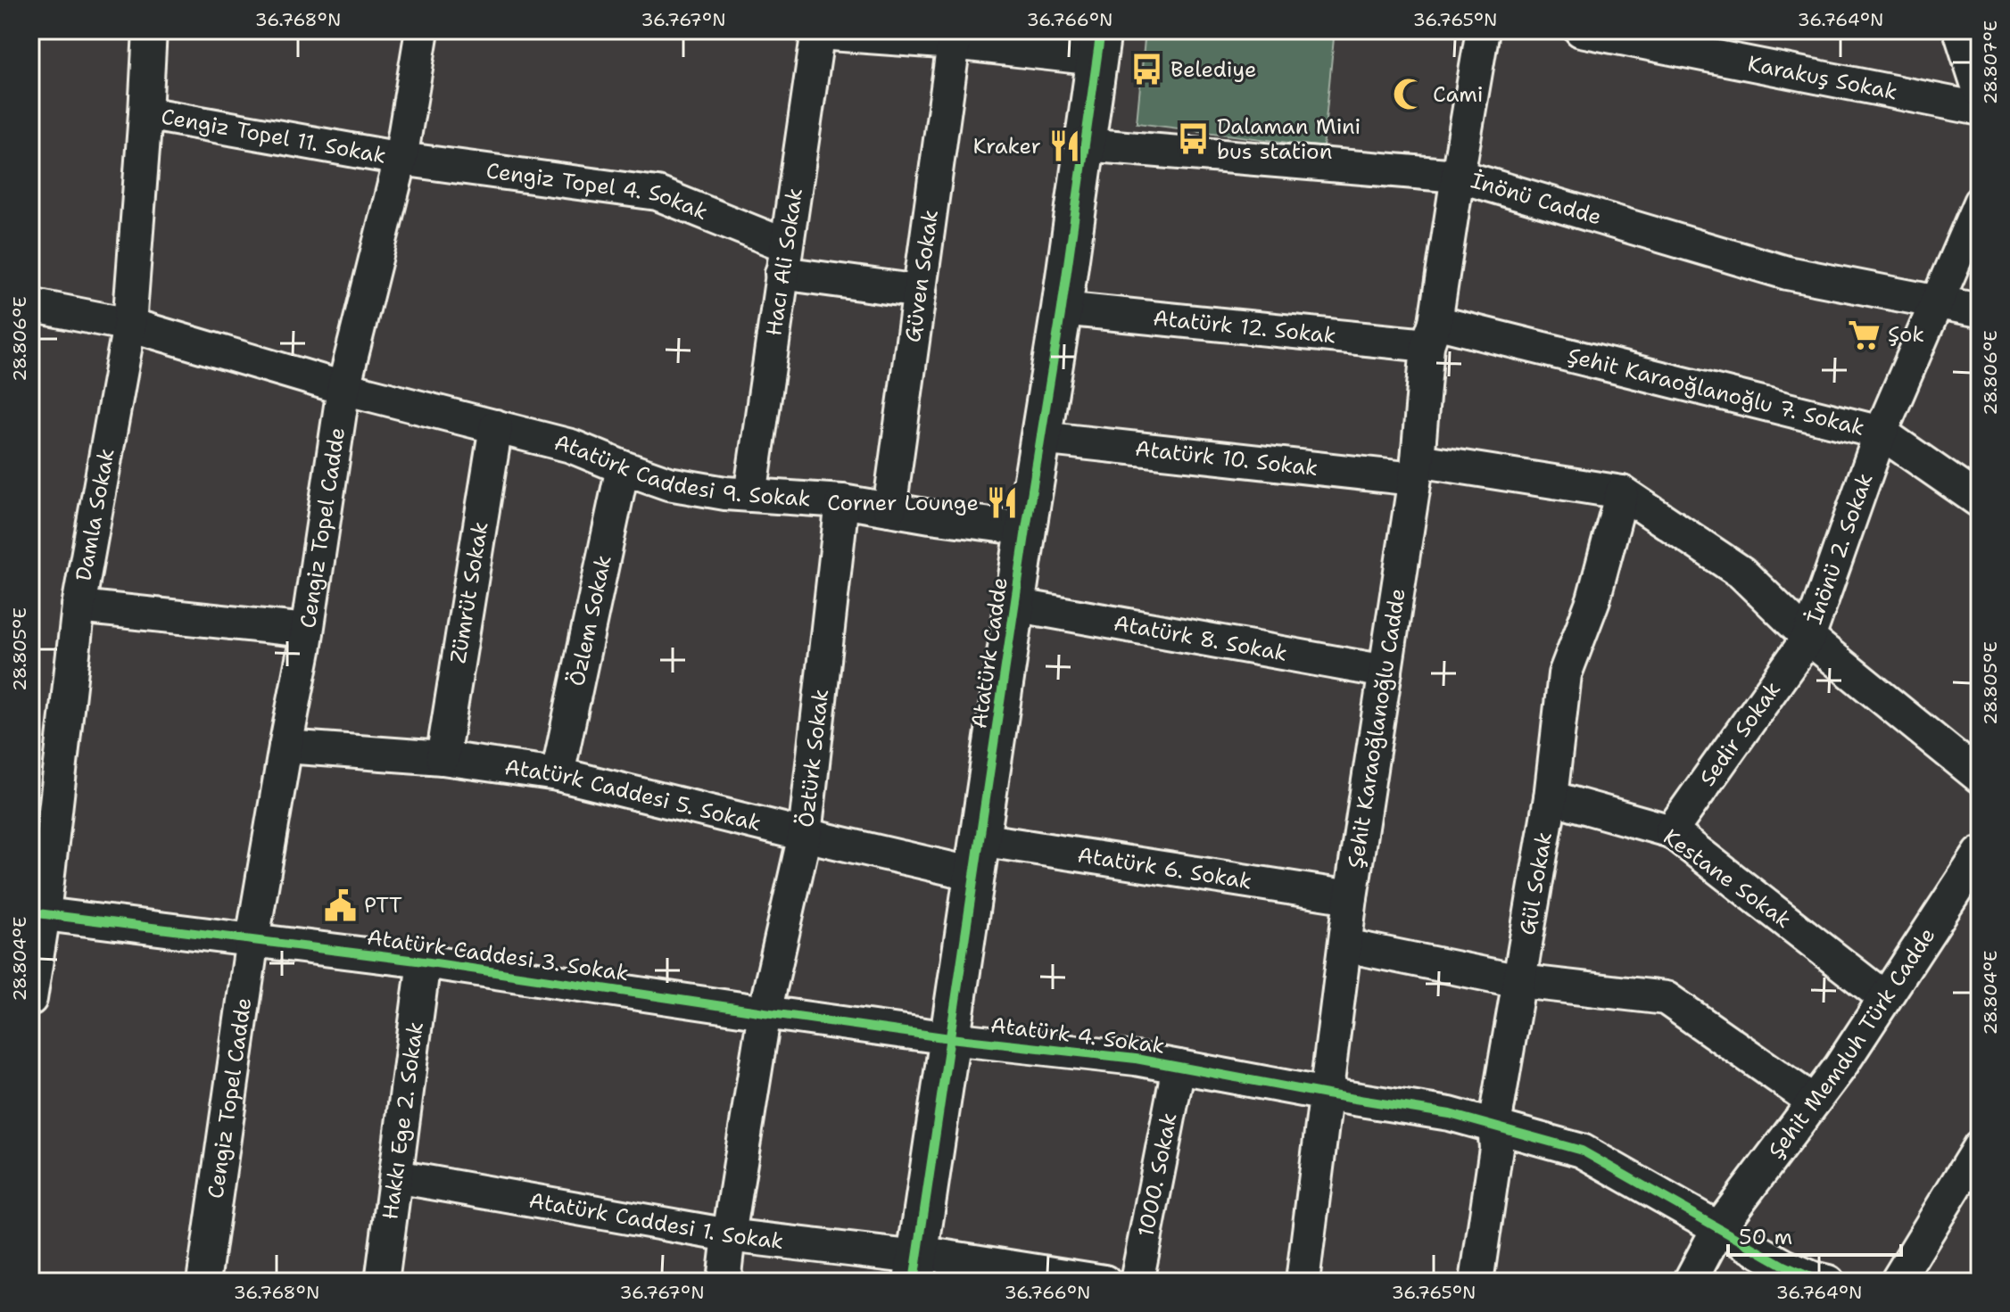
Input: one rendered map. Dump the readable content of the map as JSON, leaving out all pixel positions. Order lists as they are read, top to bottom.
{
  "streets": {
    "main road": ["Atatürk Cadde"],
    "street": [
      "Karakuş Sokak",
      "Cengiz Topel 11. Sokak",
      "Cengiz Topel 4. Sokak",
      "İnönü Cadde",
      "Hacı Ali Sokak",
      "Güven Sokak",
      "Atatürk 12. Sokak",
      "Şehit Karaoğlanoğlu 7. Sokak",
      "Atatürk 10. Sokak",
      "Atatürk Caddesi 9. Sokak",
      "Damla Sokak",
      "Cengiz Topel Cadde",
      "İnönü 2. Sokak",
      "Zümrüt Sokak",
      "Özlem Sokak",
      "Atatürk 8. Sokak",
      "Şehit Karaoğlanoğlu Cadde",
      "Sedir Sokak",
      "Öztürk Sokak",
      "Atatürk Caddesi 5. Sokak",
      "Atatürk 6. Sokak",
      "Kestane Sokak",
      "Gül Sokak",
      "Atatürk Caddesi 3. Sokak",
      "Atatürk 4. Sokak",
      "Şehit Memduh Türk Cadde",
      "Hakkı Ege 2. Sokak",
      "1000. Sokak",
      "Atatürk Caddesi 1. Sokak"
    ]
  },
  "crossings": [
    ["Cengiz Topel 11. Sokak", "Cengiz Topel 4. Sokak"],
    ["Cengiz Topel 11. Sokak", "Damla Sokak"],
    ["Cengiz Topel 11. Sokak", "Cengiz Topel Cadde"],
    ["Cengiz Topel 4. Sokak", "Hacı Ali Sokak"],
    ["Cengiz Topel 4. Sokak", "Güven Sokak"],
    ["Cengiz Topel 4. Sokak", "Cengiz Topel Cadde"],
    ["İnönü Cadde", "İnönü 2. Sokak"],
    ["İnönü Cadde", "Atatürk Cadde"],
    ["İnönü Cadde", "Şehit Karaoğlanoğlu Cadde"],
    ["Hacı Ali Sokak", "Atatürk Caddesi 9. Sokak"],
    ["Güven Sokak", "Atatürk Caddesi 9. Sokak"],
    ["Atatürk 12. Sokak", "Şehit Karaoğlanoğlu 7. Sokak"],
    ["Atatürk 12. Sokak", "Atatürk Cadde"],
    ["Atatürk 12. Sokak", "Şehit Karaoğlanoğlu Cadde"],
    ["Şehit Karaoğlanoğlu 7. Sokak", "İnönü 2. Sokak"],
    ["Şehit Karaoğlanoğlu 7. Sokak", "Şehit Karaoğlanoğlu Cadde"],
    ["Atatürk 10. Sokak", "Atatürk Cadde"],
    ["Atatürk 10. Sokak", "Şehit Karaoğlanoğlu Cadde"],
    ["Atatürk 10. Sokak", "Gül Sokak"],
    ["Atatürk Caddesi 9. Sokak", "Damla Sokak"],
    ["Atatürk Caddesi 9. Sokak", "Cengiz Topel Cadde"],
    ["Atatürk Caddesi 9. Sokak", "Zümrüt Sokak"],
    ["Atatürk Caddesi 9. Sokak", "Özlem Sokak"],
    ["Atatürk Caddesi 9. Sokak", "Atatürk Cadde"],
    ["Atatürk Caddesi 9. Sokak", "Öztürk Sokak"],
    ["Damla Sokak", "Atatürk Caddesi 3. Sokak"],
    ["Cengiz Topel Cadde", "Atatürk Caddesi 5. Sokak"],
    ["Cengiz Topel Cadde", "Atatürk Caddesi 3. Sokak"],
    ["İnönü 2. Sokak", "Sedir Sokak"],
    ["Zümrüt Sokak", "Atatürk Caddesi 5. Sokak"],
    ["Özlem Sokak", "Atatürk Caddesi 5. Sokak"],
    ["Atatürk 8. Sokak", "Atatürk Cadde"],
    ["Atatürk 8. Sokak", "Şehit Karaoğlanoğlu Cadde"],
    ["Atatürk Cadde", "Atatürk Caddesi 5. Sokak"],
    ["Atatürk Cadde", "Atatürk 6. Sokak"],
    ["Atatürk Cadde", "Atatürk Caddesi 3. Sokak"],
    ["Atatürk Cadde", "Atatürk 4. Sokak"],
    ["Atatürk Cadde", "Atatürk Caddesi 1. Sokak"],
    ["Şehit Karaoğlanoğlu Cadde", "Atatürk 6. Sokak"],
    ["Şehit Karaoğlanoğlu Cadde", "Atatürk 4. Sokak"],
    ["Sedir Sokak", "Kestane Sokak"],
    ["Öztürk Sokak", "Atatürk Caddesi 5. Sokak"],
    ["Öztürk Sokak", "Atatürk Caddesi 3. Sokak"],
    ["Öztürk Sokak", "Atatürk Caddesi 1. Sokak"],
    ["Atatürk Caddesi 5. Sokak", "Atatürk 6. Sokak"],
    ["Kestane Sokak", "Gül Sokak"],
    ["Kestane Sokak", "Şehit Memduh Türk Cadde"],
    ["Gül Sokak", "Atatürk 4. Sokak"],
    ["Atatürk Caddesi 3. Sokak", "Atatürk 4. Sokak"],
    ["Atatürk Caddesi 3. Sokak", "Hakkı Ege 2. Sokak"],
    ["Atatürk 4. Sokak", "Şehit Memduh Türk Cadde"],
    ["Atatürk 4. Sokak", "1000. Sokak"],
    ["Hakkı Ege 2. Sokak", "Atatürk Caddesi 1. Sokak"]
  ],
  "places": {
    "bus stop": ["Belediye", "Dalaman Mini bus station"],
    "mosque": ["Cami"],
    "restaurant": ["Kraker", "Corner Lounge"],
    "supermarket": ["Şok"],
    "public building": ["PTT"]
  },
  "scale_bar": "50 m",
  "coordinates": [
    "36.768°N",
    "36.767°N",
    "36.766°N",
    "36.765°N",
    "36.764°N",
    "28.807°E",
    "28.806°E",
    "28.805°E",
    "28.804°E"
  ]
}
